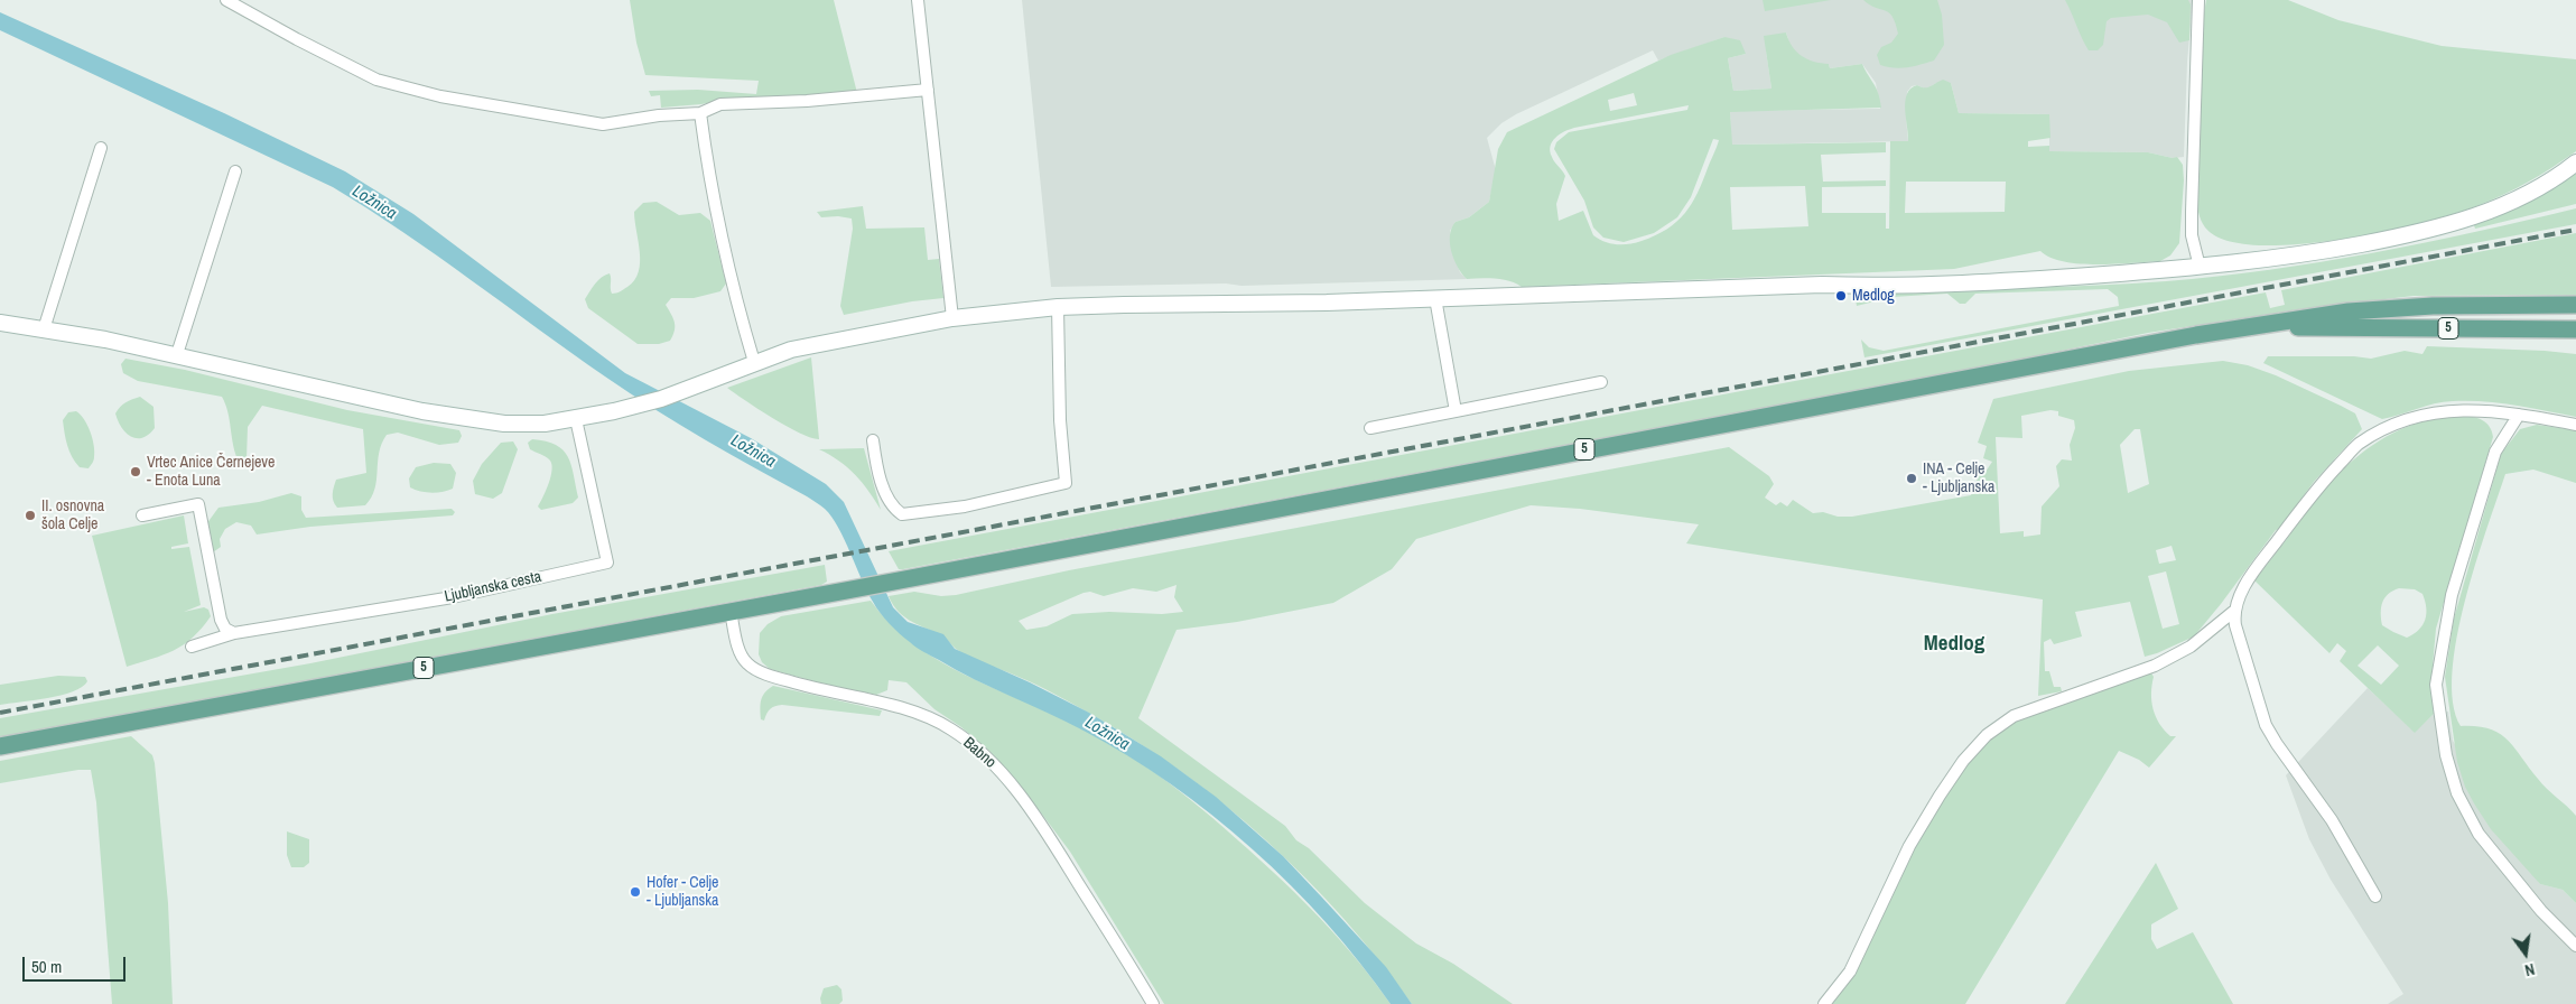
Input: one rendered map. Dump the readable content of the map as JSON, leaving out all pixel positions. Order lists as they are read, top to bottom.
{
  "streets": {
    "main road": ["5"],
    "street": ["Ljubljanska cesta", "Babno"]
  },
  "crossings": [
    ["5", "Babno"]
  ],
  "districts": ["Medlog"],
  "water": ["Ložnica"],
  "places": [
    "Medlog",
    "Vrtec Anice Černejeve - Enota Luna",
    "INA - Celje - Ljubljanska",
    "II. osnovna šola Celje",
    "Hofer - Celje - Ljubljanska"
  ],
  "scale_bar": "50 m",
  "north": "bottom"
}
